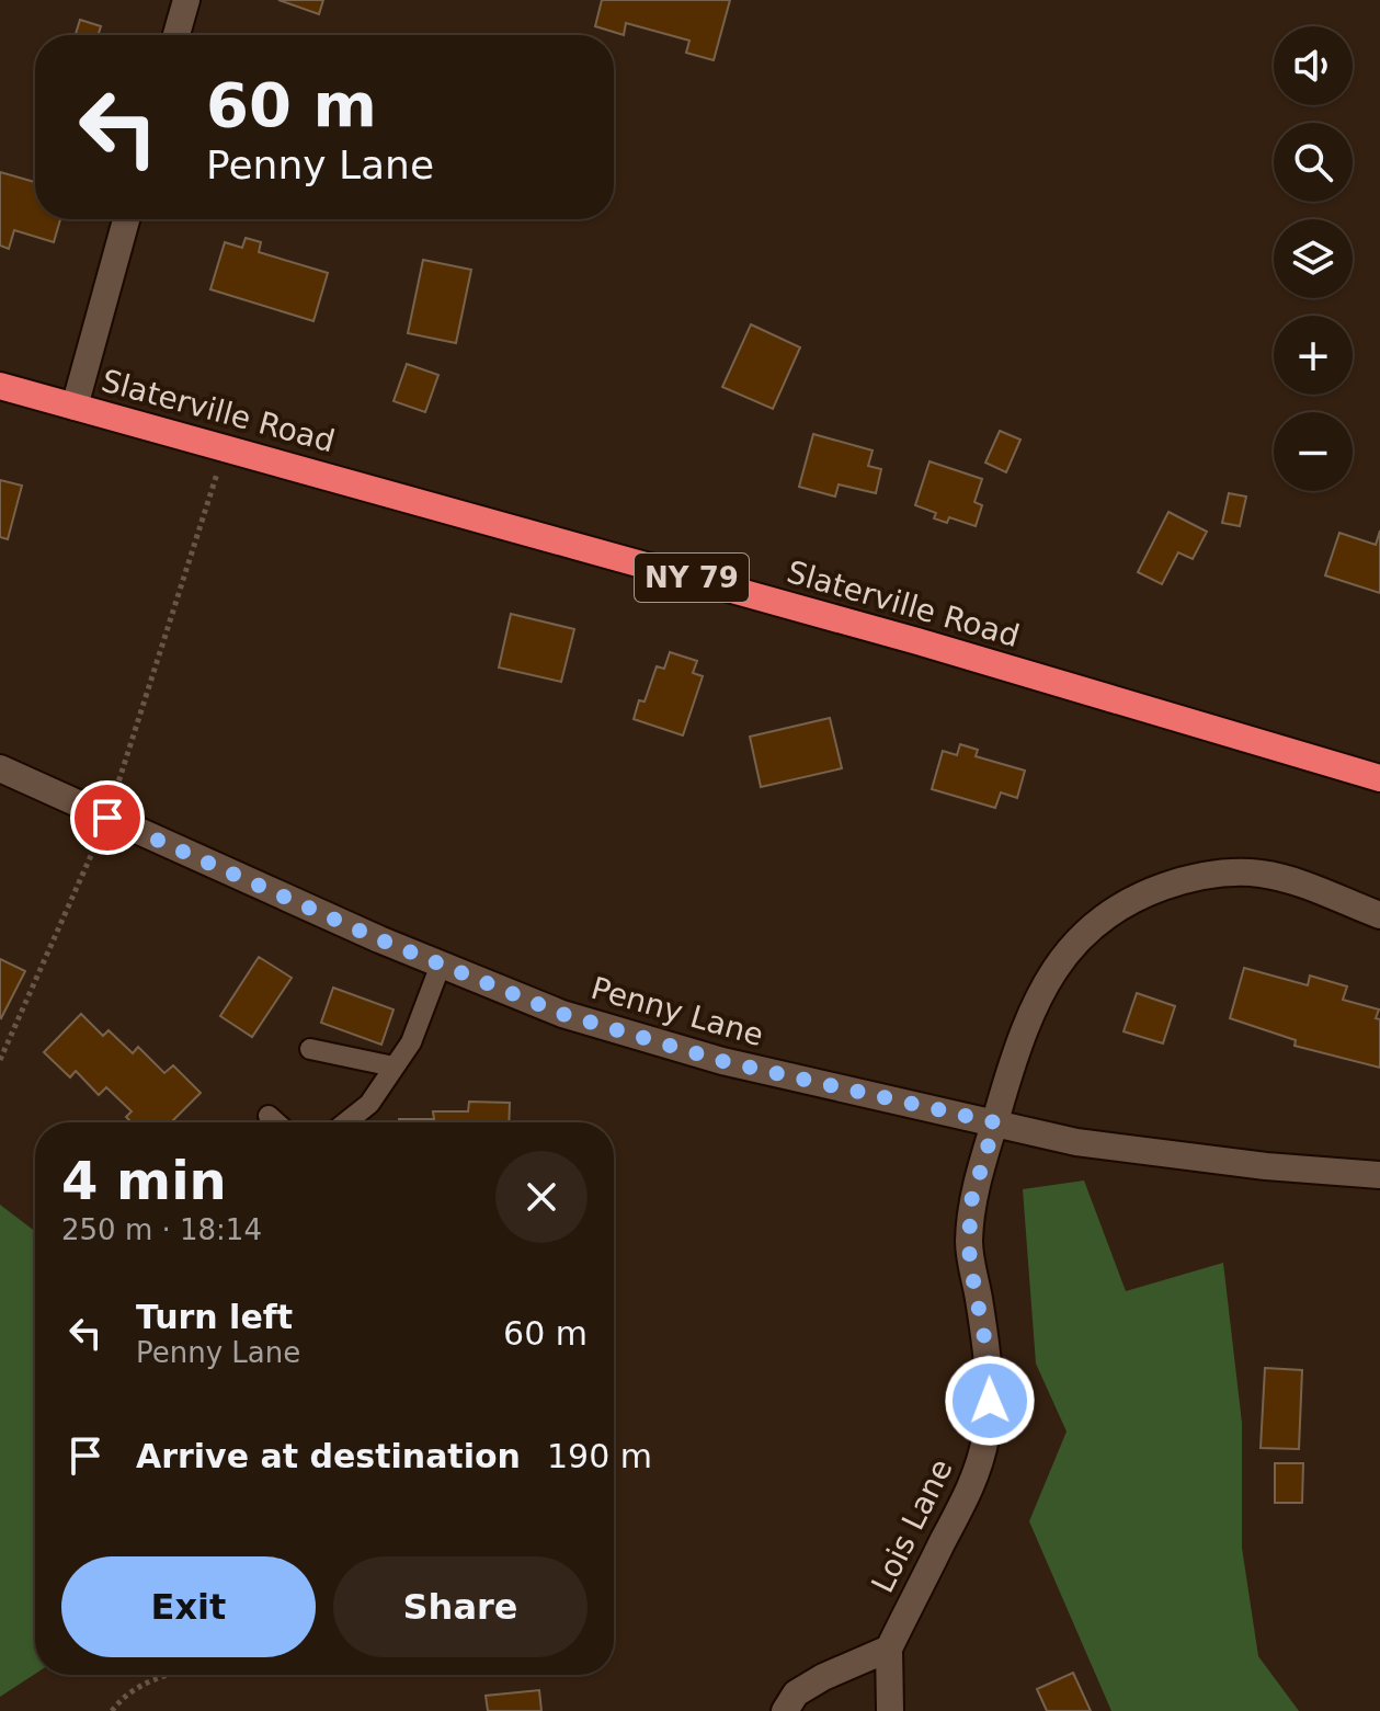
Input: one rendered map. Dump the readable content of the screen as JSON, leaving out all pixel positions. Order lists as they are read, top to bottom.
{
  "streets": {
    "highway": ["Slaterville Road", "NY 79"],
    "street": ["Penny Lane", "Lois Lane"]
  },
  "crossings": [
    ["Penny Lane", "Lois Lane"]
  ],
  "page": {
    "map_buttons": ["+", "−"],
    "turn": ["60 m", "Penny Lane"],
    "heading": ["4 min", "250 m · 18:14"],
    "list": [
      {
        "name": "Turn left",
        "note": "Penny Lane",
        "value": "60 m"
      },
      {
        "name": "Arrive at destination",
        "value": "190 m"
      }
    ],
    "buttons": ["Exit", "Share"]
  }
}
